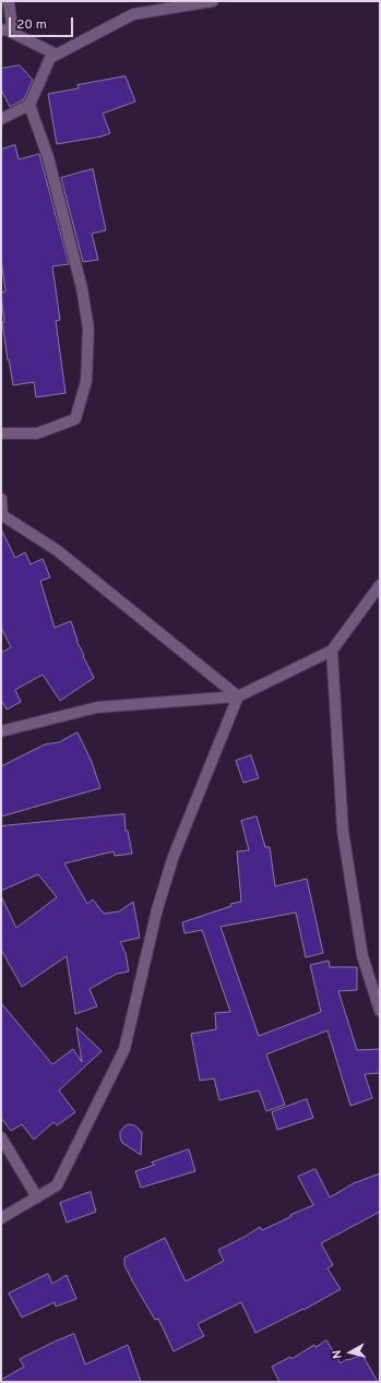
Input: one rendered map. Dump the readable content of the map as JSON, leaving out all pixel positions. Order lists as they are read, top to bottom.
{
  "scale_bar": "20 m",
  "north": "left"
}
